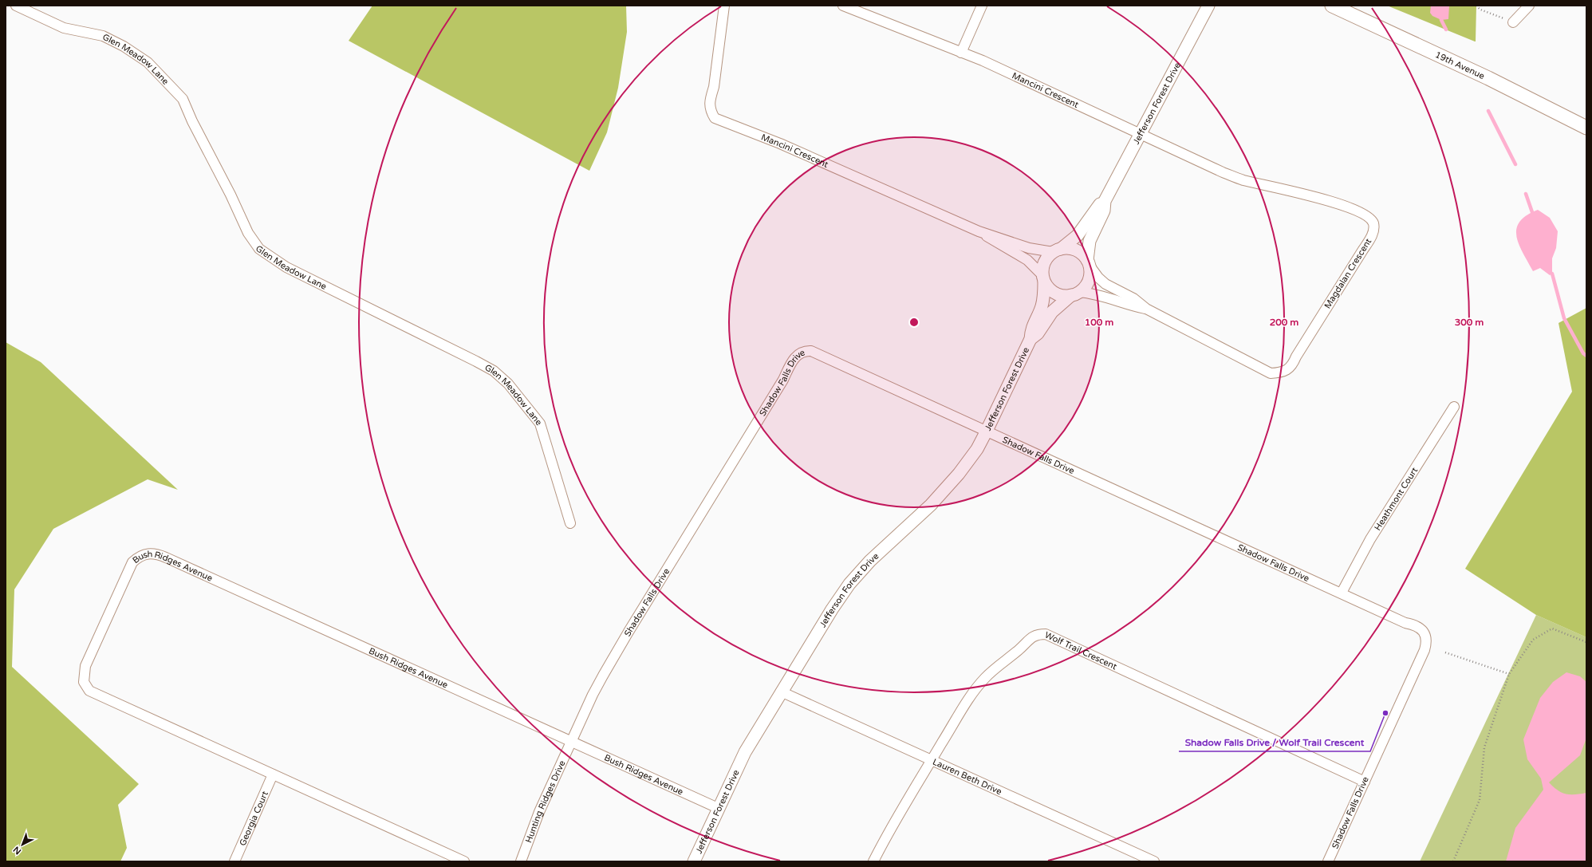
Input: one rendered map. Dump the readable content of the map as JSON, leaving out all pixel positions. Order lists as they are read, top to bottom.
{
  "streets": {
    "main road": ["19th Avenue"],
    "street": [
      "Glen Meadow Lane",
      "Mancini Crescent",
      "Jefferson Forest Drive",
      "Magdalan Crescent",
      "Shadow Falls Drive",
      "Heathmont Court",
      "Bush Ridges Avenue",
      "Wolf Trail Crescent",
      "Lauren Beth Drive",
      "Hunting Ridges Drive",
      "Georgia Court"
    ]
  },
  "crossings": [
    ["Mancini Crescent", "Jefferson Forest Drive"],
    ["Mancini Crescent", "Magdalan Crescent"],
    ["Jefferson Forest Drive", "Magdalan Crescent"],
    ["Jefferson Forest Drive", "Shadow Falls Drive"],
    ["Jefferson Forest Drive", "Bush Ridges Avenue"],
    ["Jefferson Forest Drive", "Lauren Beth Drive"],
    ["Shadow Falls Drive", "Heathmont Court"],
    ["Shadow Falls Drive", "Bush Ridges Avenue"],
    ["Shadow Falls Drive", "Wolf Trail Crescent"],
    ["Shadow Falls Drive", "Hunting Ridges Drive"],
    ["Bush Ridges Avenue", "Hunting Ridges Drive"],
    ["Bush Ridges Avenue", "Georgia Court"],
    ["Wolf Trail Crescent", "Lauren Beth Drive"]
  ],
  "places": ["Shadow Falls Drive / Wolf Trail Crescent"],
  "north": "bottom left",
  "rings": ["100 m", "200 m", "300 m"]
}
